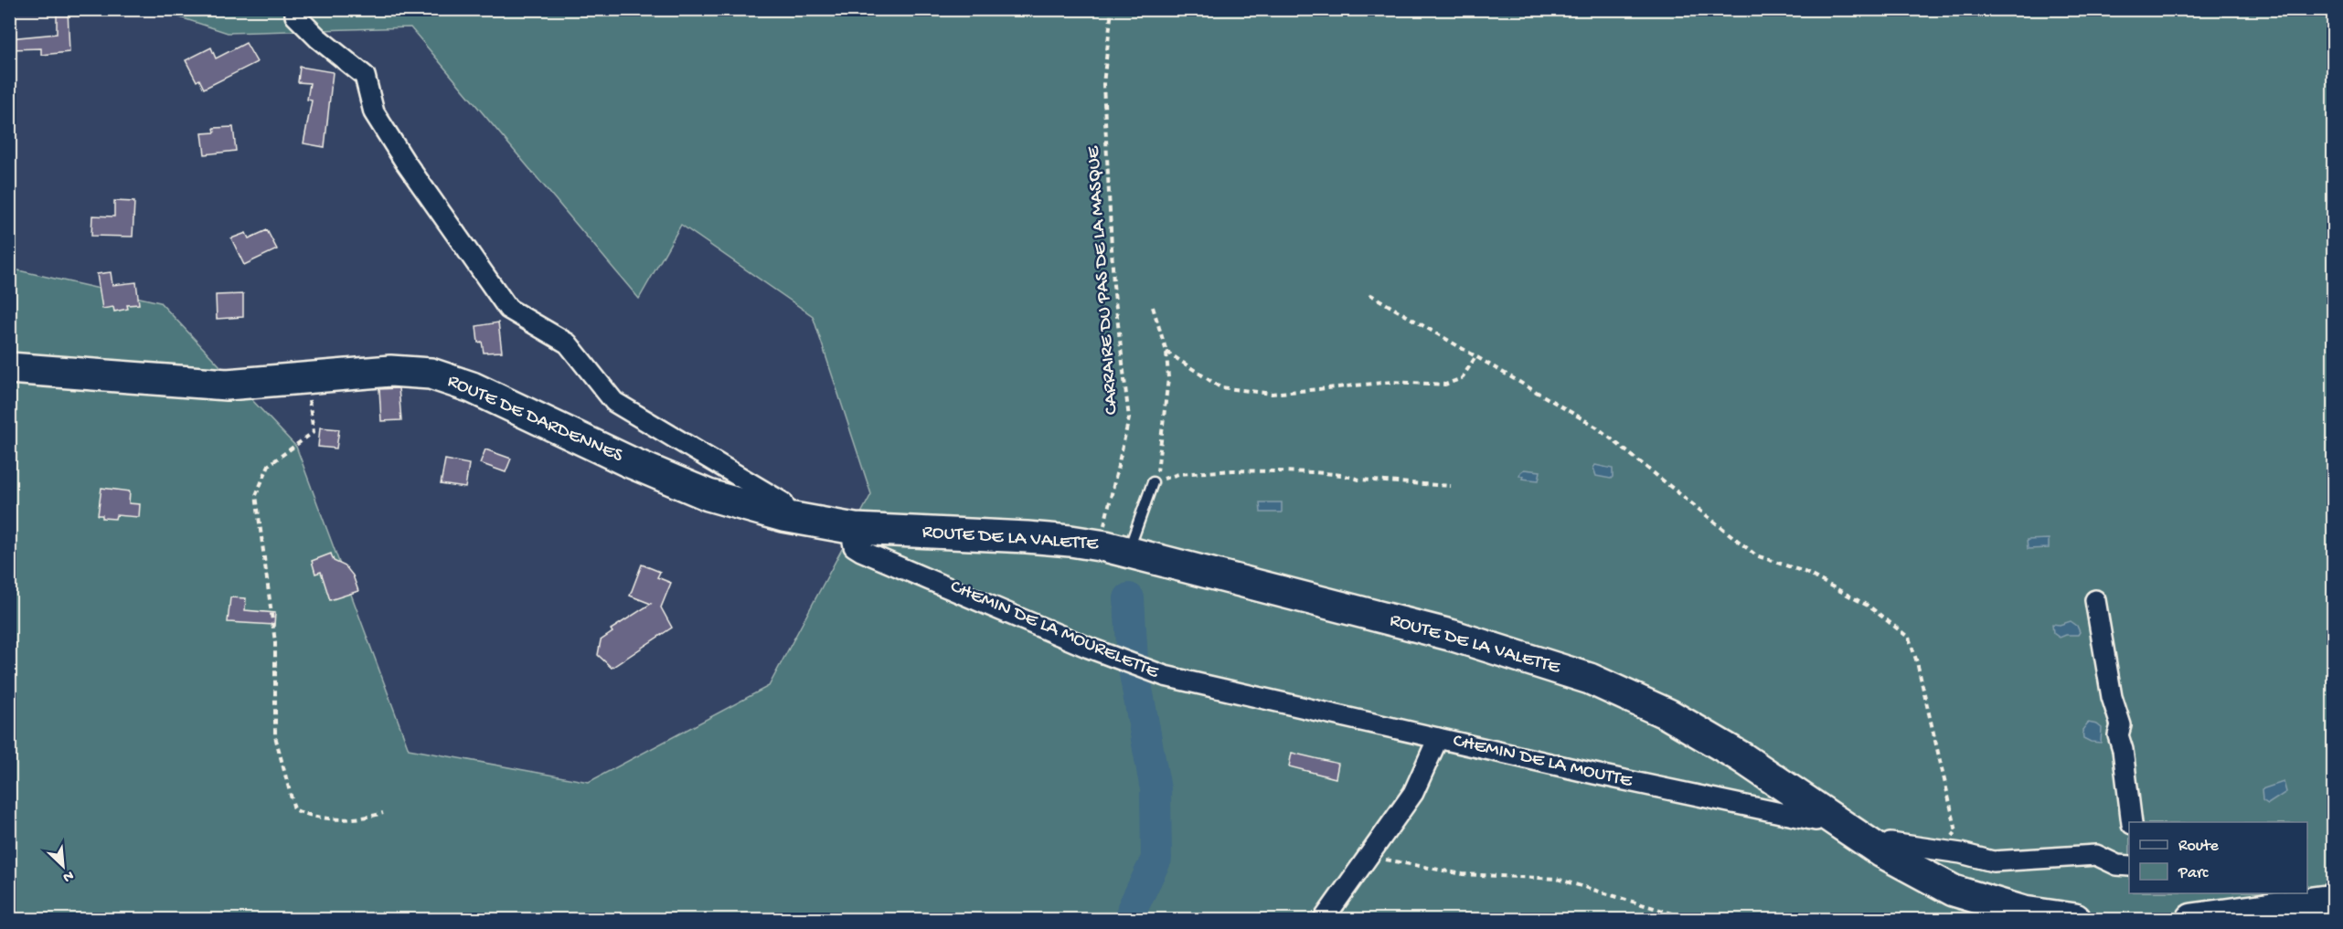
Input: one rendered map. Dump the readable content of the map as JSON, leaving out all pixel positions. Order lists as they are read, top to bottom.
{
  "streets": {
    "main road": ["ROUTE DE DARDENNES", "ROUTE DE LA VALETTE"],
    "street": ["CHEMIN DE LA MOURELETTE", "CHEMIN DE LA MOUTTE"],
    "path": ["CARRAIRE DU PAS DE LA MASQUE"]
  },
  "crossings": [
    ["CARRAIRE DU PAS DE LA MASQUE", "ROUTE DE LA VALETTE"],
    ["ROUTE DE DARDENNES", "ROUTE DE LA VALETTE"],
    ["ROUTE DE LA VALETTE", "CHEMIN DE LA MOURELETTE"],
    ["ROUTE DE LA VALETTE", "CHEMIN DE LA MOUTTE"],
    ["CHEMIN DE LA MOURELETTE", "CHEMIN DE LA MOUTTE"]
  ],
  "legend": ["Route", "Parc"],
  "north": "bottom right"
}
